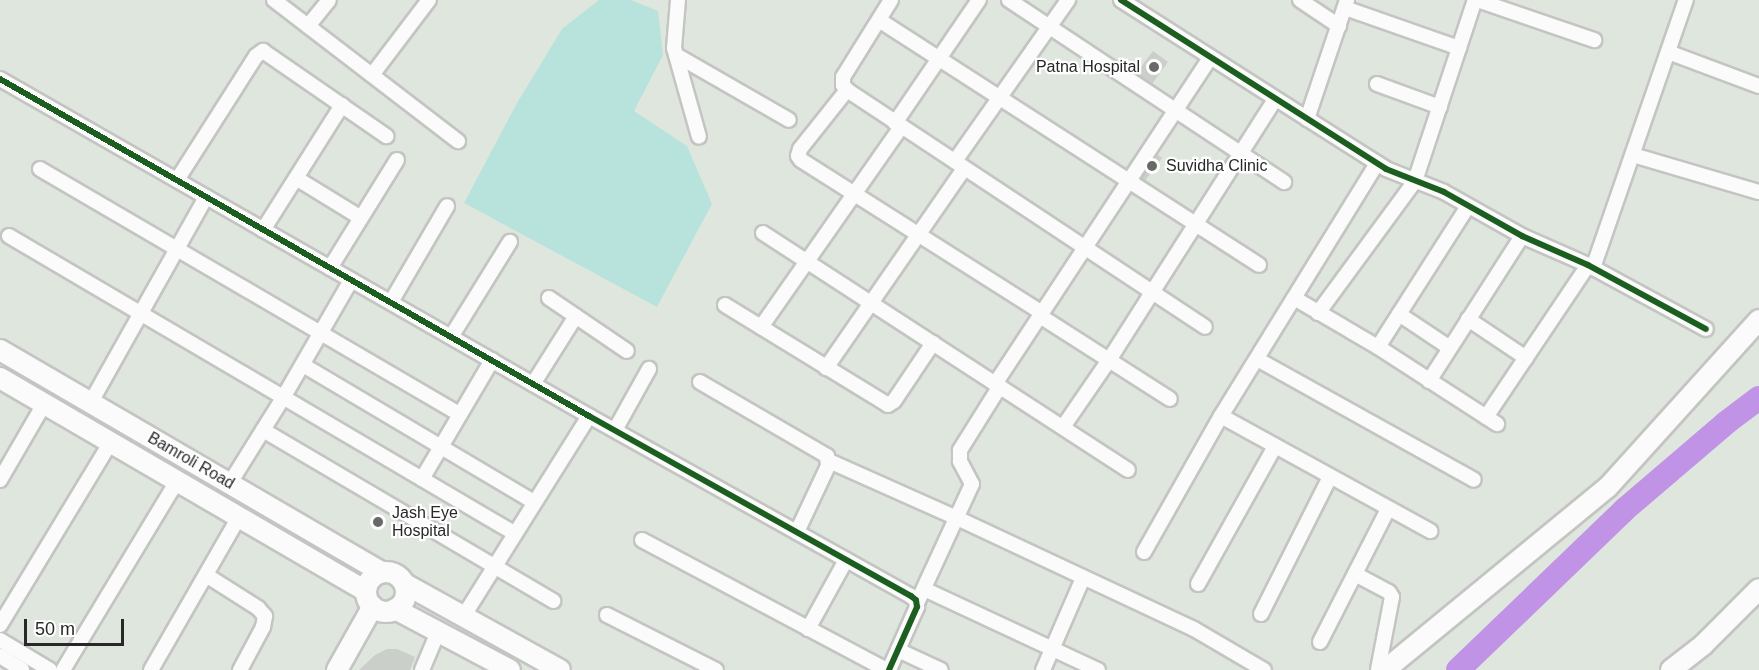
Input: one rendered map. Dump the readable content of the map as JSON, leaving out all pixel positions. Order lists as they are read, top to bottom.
{
  "streets": {
    "street": ["Bamroli Road"]
  },
  "places": ["Patna Hospital", "Suvidha Clinic", "Jash Eye Hospital"],
  "scale_bar": "50 m"
}
